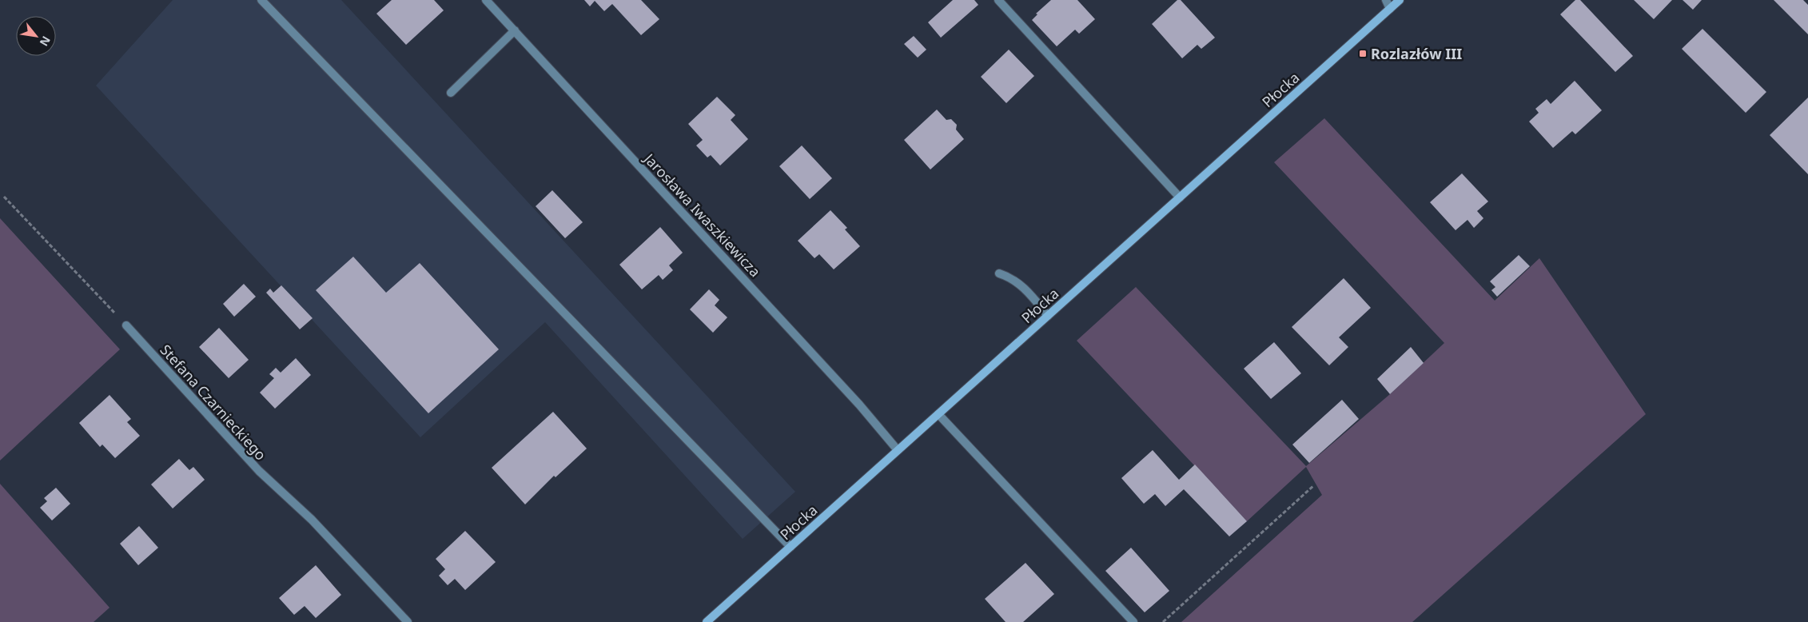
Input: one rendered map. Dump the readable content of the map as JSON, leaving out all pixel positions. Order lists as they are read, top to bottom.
{
  "streets": {
    "street": ["Płocka", "Jarosława Iwaszkiewicza", "Stefana Czarnieckiego"]
  },
  "crossings": [
    ["Płocka", "Jarosława Iwaszkiewicza"]
  ],
  "places": {
    "transit": ["Rozlazłów III"]
  },
  "north": "bottom right"
}
